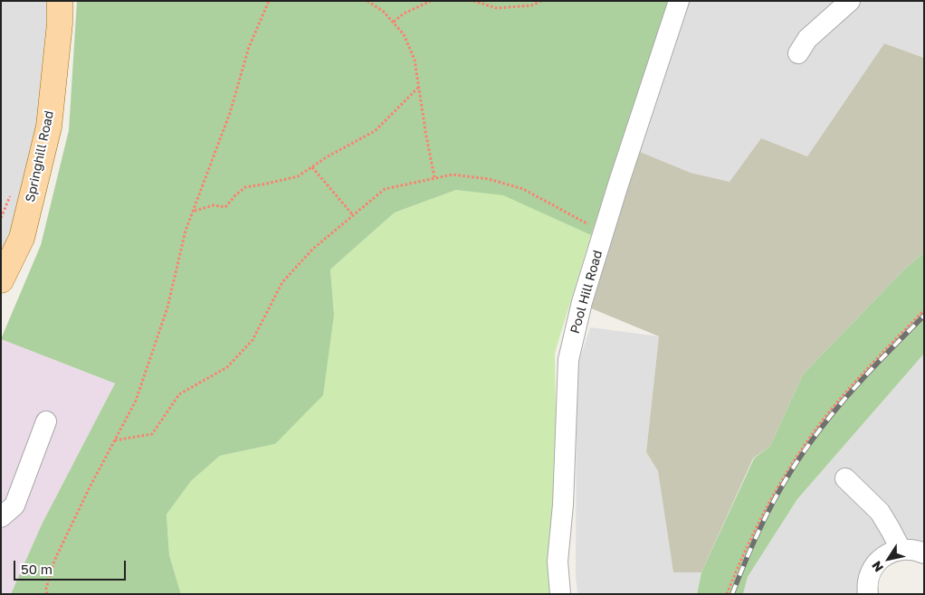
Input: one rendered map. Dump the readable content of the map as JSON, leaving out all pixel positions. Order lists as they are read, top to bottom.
{
  "streets": {
    "main road": ["Springhill Road"],
    "street": ["Pool Hill Road"]
  },
  "scale_bar": "50 m",
  "north": "bottom left"
}
